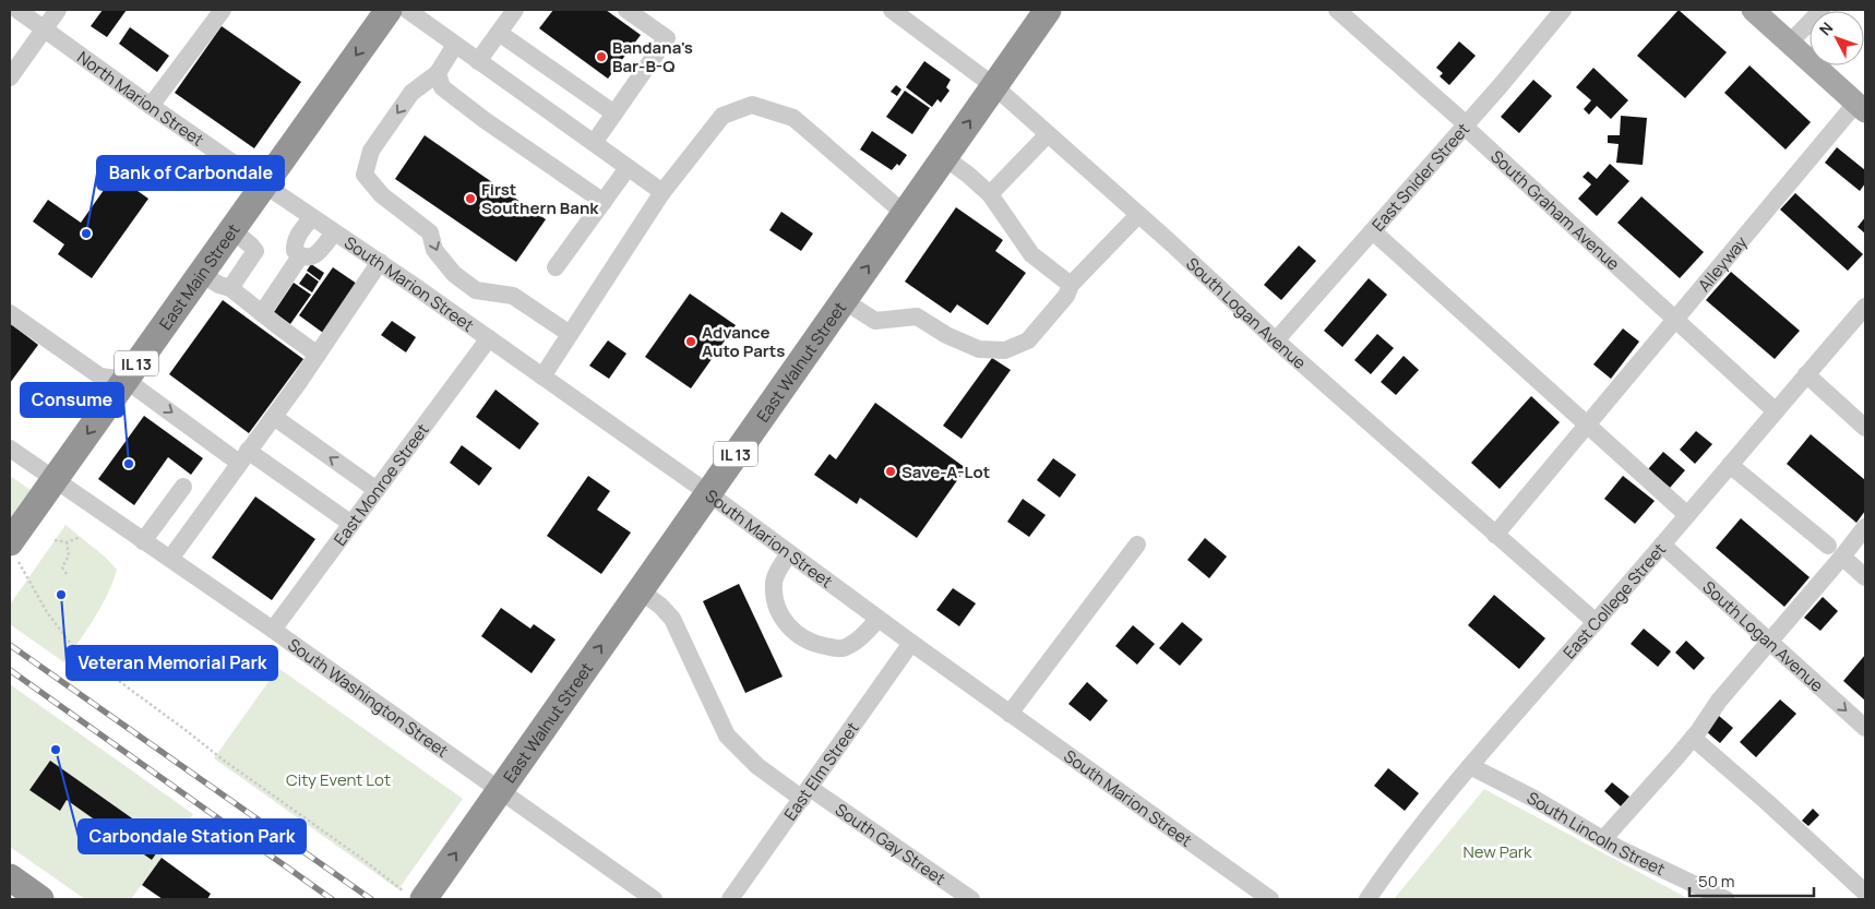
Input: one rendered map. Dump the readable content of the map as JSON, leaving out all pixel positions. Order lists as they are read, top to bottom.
{
  "streets": {
    "highway": ["East Main Street", "East Walnut Street", "IL 13"],
    "street": [
      "North Marion Street",
      "East Snider Street",
      "South Graham Avenue",
      "Alleyway",
      "South Marion Street",
      "South Logan Avenue",
      "East Monroe Street",
      "East College Street",
      "South Washington Street",
      "East Elm Street",
      "South Lincoln Street",
      "South Gay Street"
    ]
  },
  "crossings": [
    ["North Marion Street", "East Main Street"],
    ["North Marion Street", "South Marion Street"],
    ["East Snider Street", "South Graham Avenue"],
    ["East Snider Street", "South Logan Avenue"],
    ["South Graham Avenue", "Alleyway"],
    ["South Graham Avenue", "East College Street"],
    ["Alleyway", "South Logan Avenue"],
    ["East Main Street", "South Marion Street"],
    ["East Main Street", "South Washington Street"],
    ["South Marion Street", "East Walnut Street"],
    ["South Marion Street", "East Monroe Street"],
    ["South Marion Street", "East Elm Street"],
    ["South Logan Avenue", "East Walnut Street"],
    ["South Logan Avenue", "East College Street"],
    ["East Walnut Street", "South Washington Street"],
    ["East Walnut Street", "South Gay Street"],
    ["East Monroe Street", "South Washington Street"],
    ["East College Street", "South Lincoln Street"],
    ["East Elm Street", "South Gay Street"]
  ],
  "one_way": ["East Main Street", "East Walnut Street"],
  "parks": ["City Event Lot", "New Park"],
  "places": [
    "Bandana's Bar-B-Q",
    "First Southern Bank",
    "Bank of Carbondale",
    "Advance Auto Parts",
    "Consume",
    "Save-A-Lot",
    "Veteran Memorial Park",
    "Carbondale Station Park"
  ],
  "scale_bar": "50 m",
  "north": "top left"
}
